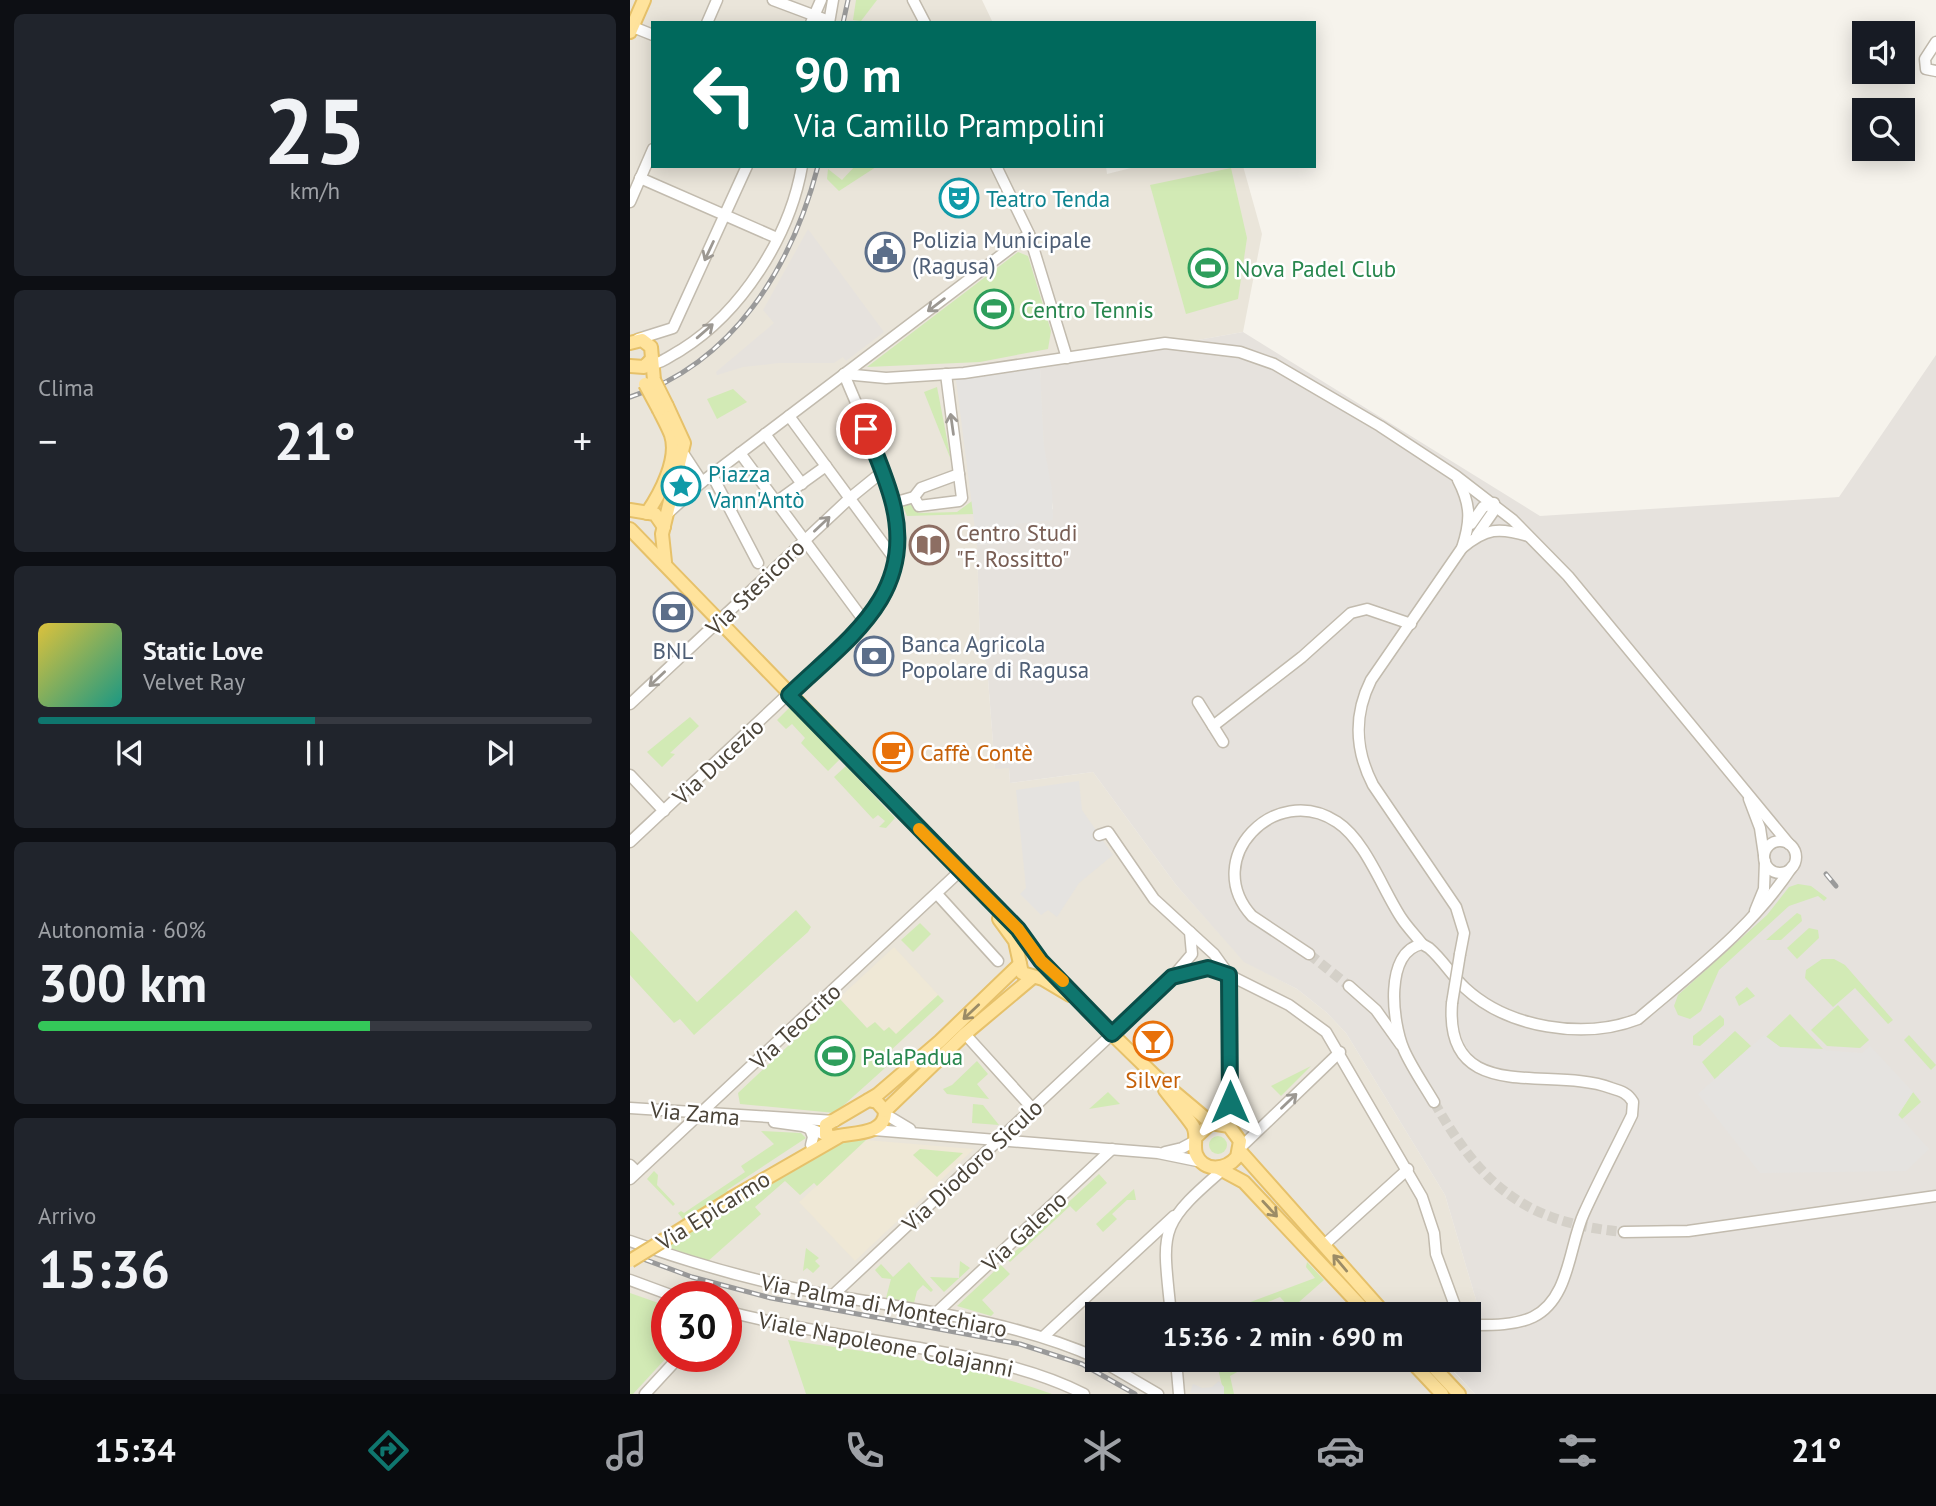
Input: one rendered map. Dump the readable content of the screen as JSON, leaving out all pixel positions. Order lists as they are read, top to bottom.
{
  "streets": {
    "main road": ["Via Epicarmo"],
    "street": [
      "Via Stesicoro",
      "Via Ducezio",
      "Via Teocrito",
      "Via Zama",
      "Via Diodoro Siculo",
      "Via Galeno",
      "Via Palma di Montechiaro",
      "Viale Napoleone Colajanni"
    ]
  },
  "crossings": [
    ["Via Stesicoro", "Via Ducezio"],
    ["Via Teocrito", "Via Zama"],
    ["Via Diodoro Siculo", "Via Palma di Montechiaro"],
    ["Via Galeno", "Via Palma di Montechiaro"]
  ],
  "places": {
    "theatre": ["Teatro Tenda"],
    "public building": ["Polizia Municipale (Ragusa)"],
    "sports": ["Nova Padel Club", "Centro Tennis", "PalaPadua"],
    "place": ["Piazza Vann'Antò"],
    "library": ["Centro Studi \"F. Rossitto\""],
    "bank": ["BNL", "Banca Agricola Popolare di Ragusa"],
    "cafe": ["Caffè Contè"],
    "bar": ["Silver"]
  },
  "page": {
    "tile": [
      ["25", "km/h"],
      "Clima",
      ["Autonomia · 60%", "300 km"],
      ["Arrivo", "15:36"]
    ],
    "turn": ["90 m", "Via Camillo Prampolini"],
    "heat": ["−", "21°", "+"],
    "song": ["Static Love", "Velvet Ray"],
    "limit": "30",
    "trip": "15:36 · 2 min · 690 m",
    "tabs": ["15:34", "21°"]
  }
}
